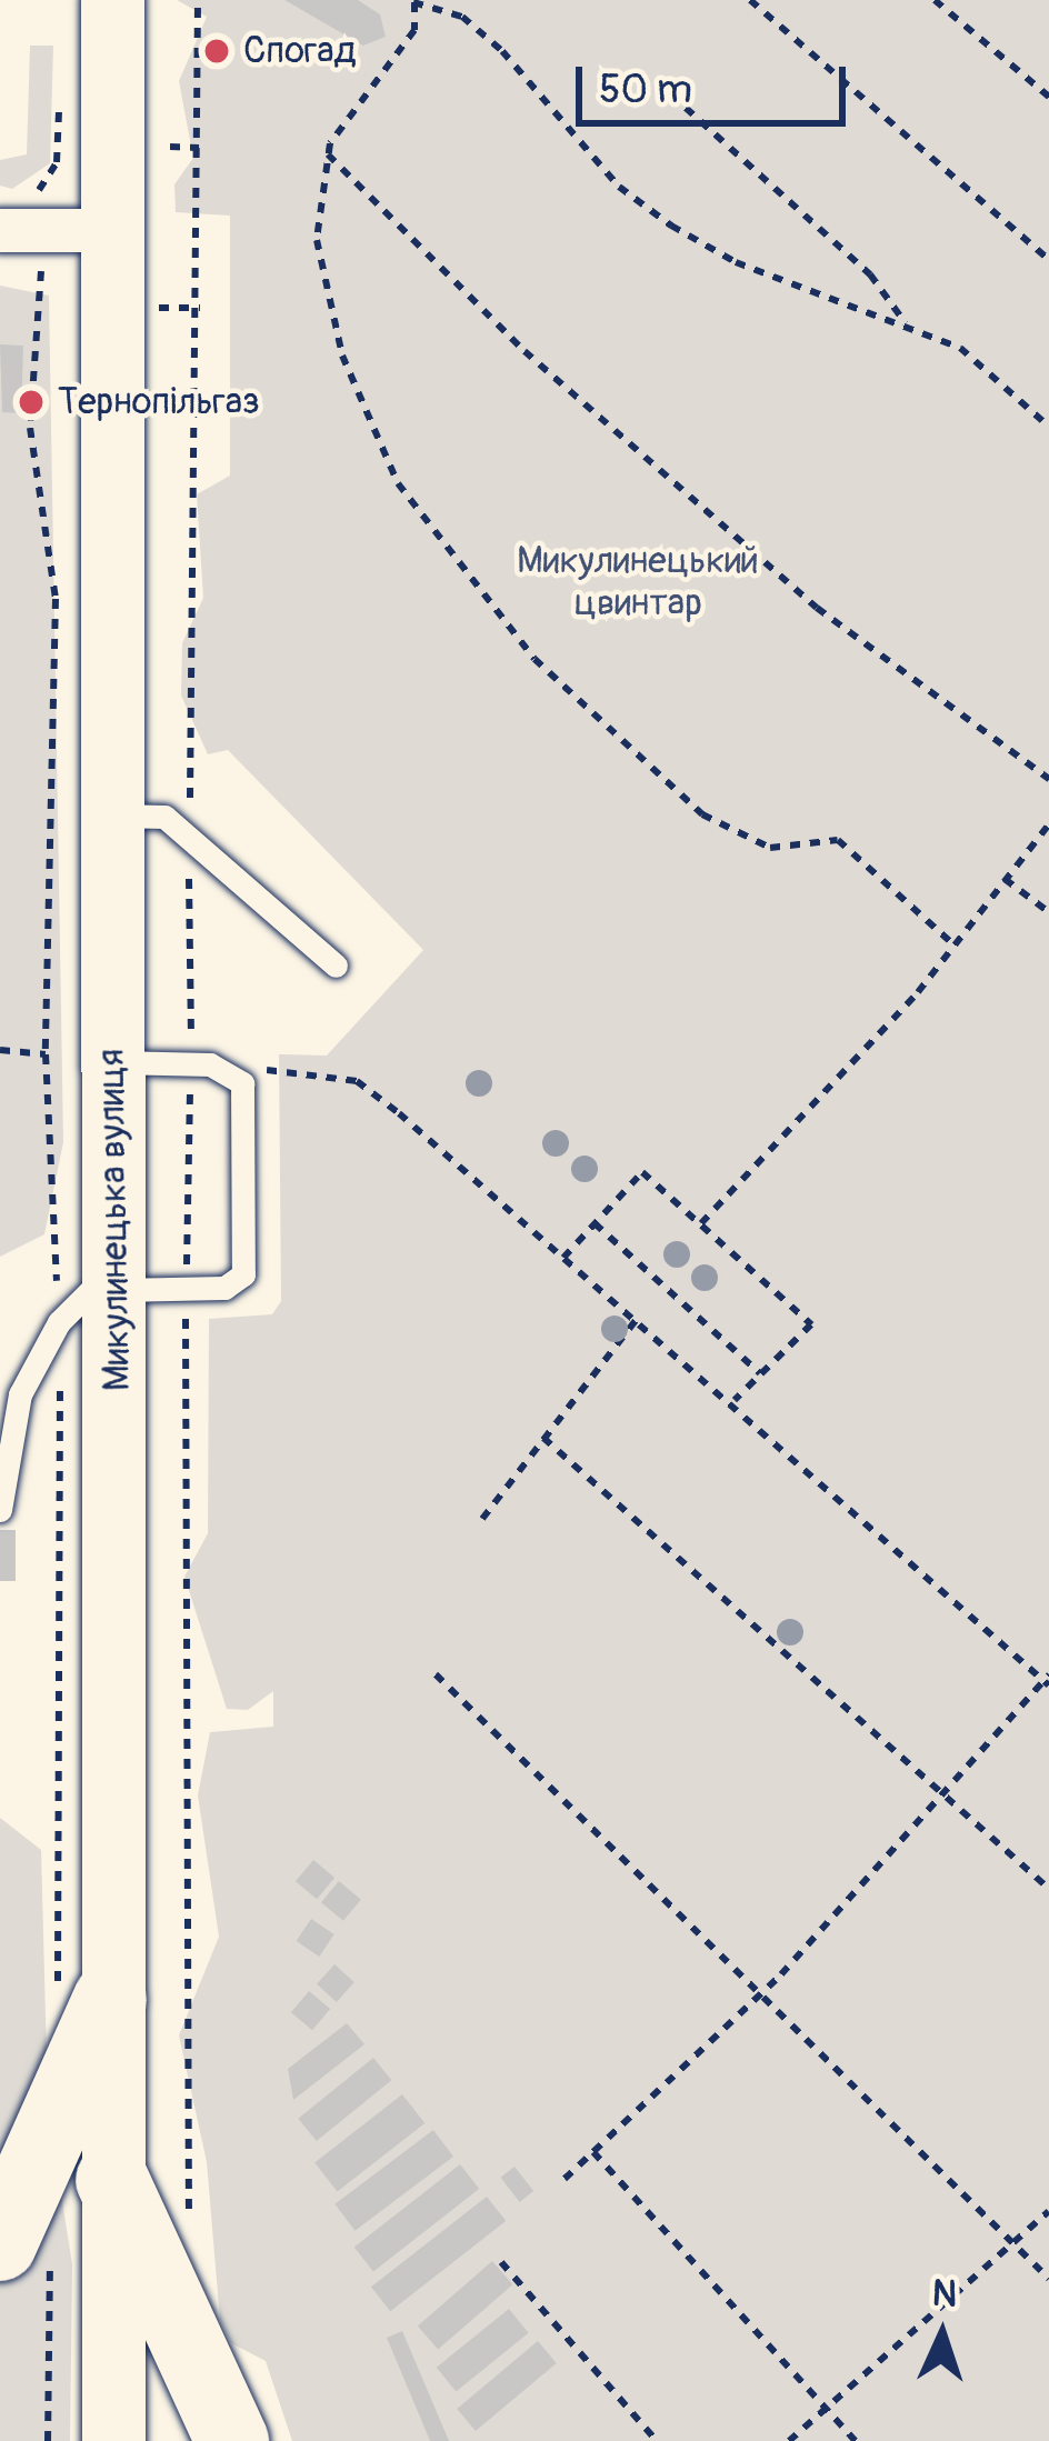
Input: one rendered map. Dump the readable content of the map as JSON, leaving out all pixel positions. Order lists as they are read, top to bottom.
{
  "streets": {
    "main road": ["Микулинецька вулиця"]
  },
  "parks": ["Микулинецький цвинтар"],
  "places": ["Спогад", "Тернопільгаз"],
  "scale_bar": "50 m",
  "north": "top"
}
